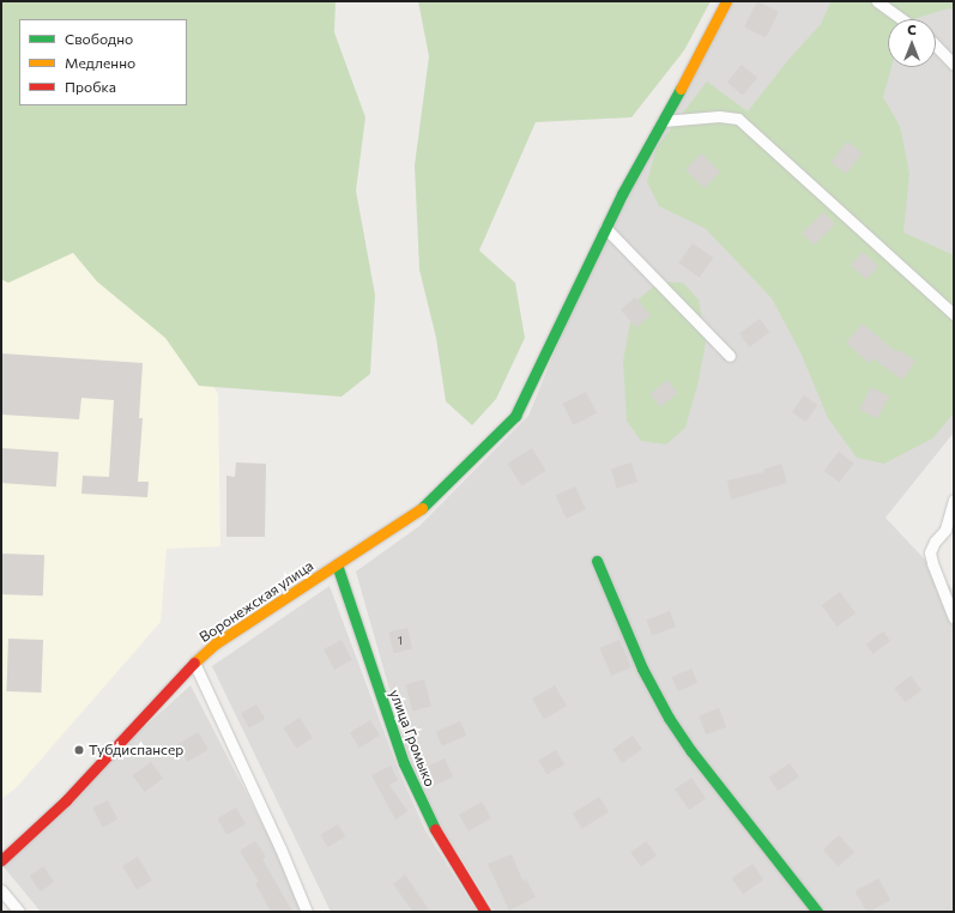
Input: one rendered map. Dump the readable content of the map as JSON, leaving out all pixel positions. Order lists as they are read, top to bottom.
{
  "streets": {
    "street": ["Воронежская улица", "улица Громыко"]
  },
  "crossings": [
    ["Воронежская улица", "улица Громыко"]
  ],
  "places": ["Тубдиспансер"],
  "house_numbers": ["1"],
  "legend": ["Свободно", "Медленно", "Пробка"],
  "north": "top"
}
